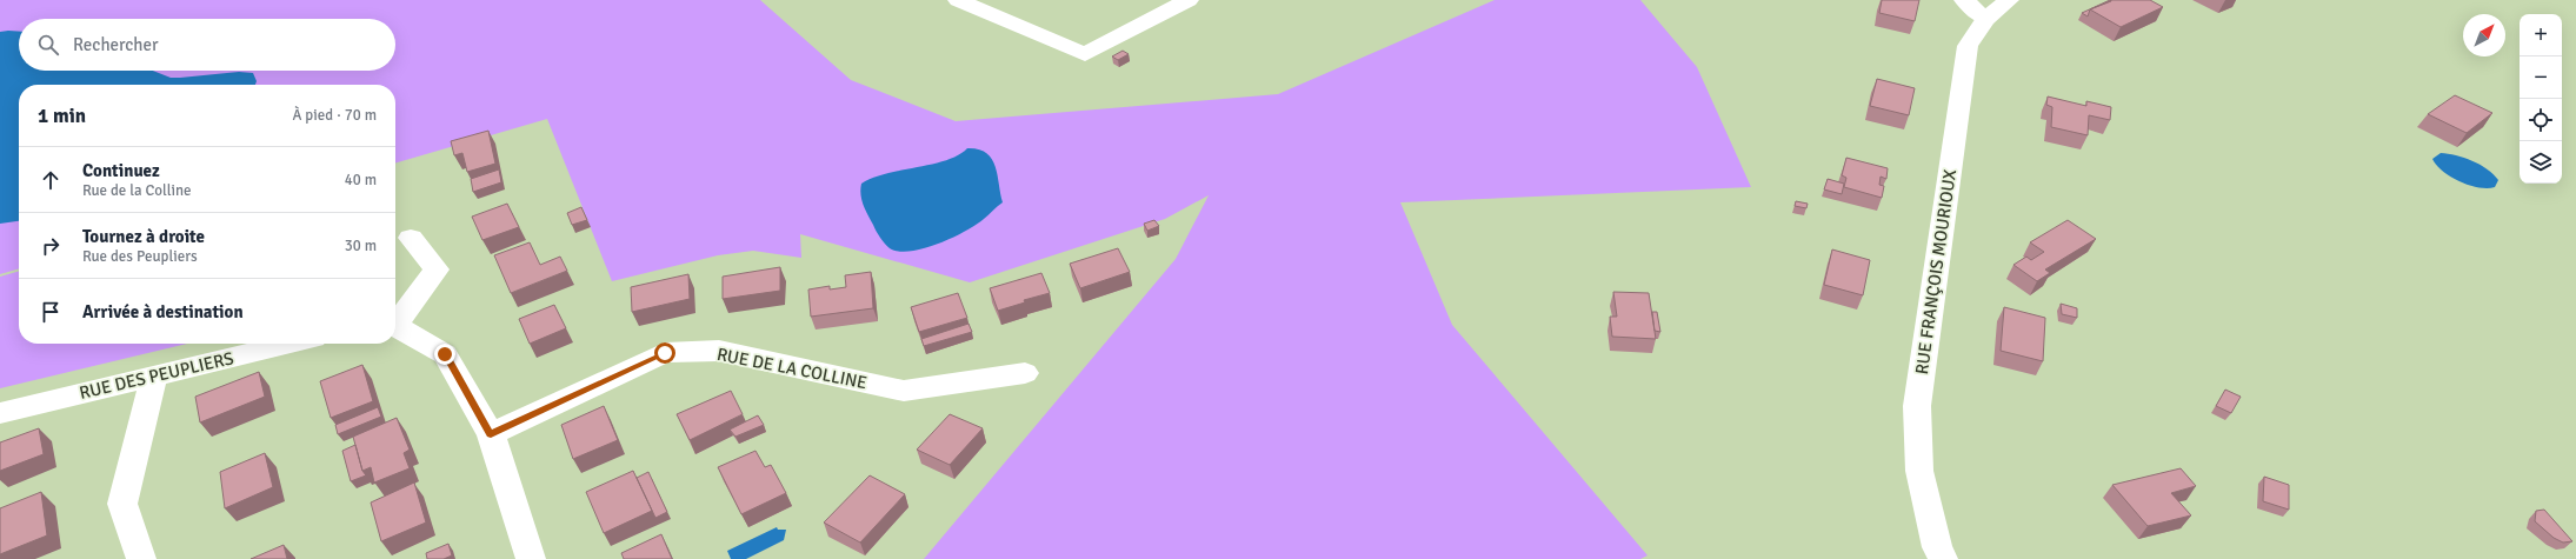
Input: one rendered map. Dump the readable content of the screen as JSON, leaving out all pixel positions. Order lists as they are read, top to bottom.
{
  "streets": {
    "street": ["RUE FRANÇOIS MOURIOUX", "RUE DE LA COLLINE", "RUE DES PEUPLIERS"]
  },
  "north": "top right",
  "page": {
    "map_buttons": ["+", "−"],
    "search": "Rechercher",
    "heading": ["1 min", "À pied · 70 m"],
    "list": [
      ["Continuez", "Rue de la Colline", "40 m"],
      ["Tournez à droite", "Rue des Peupliers", "30 m"],
      "Arrivée à destination"
    ]
  }
}
